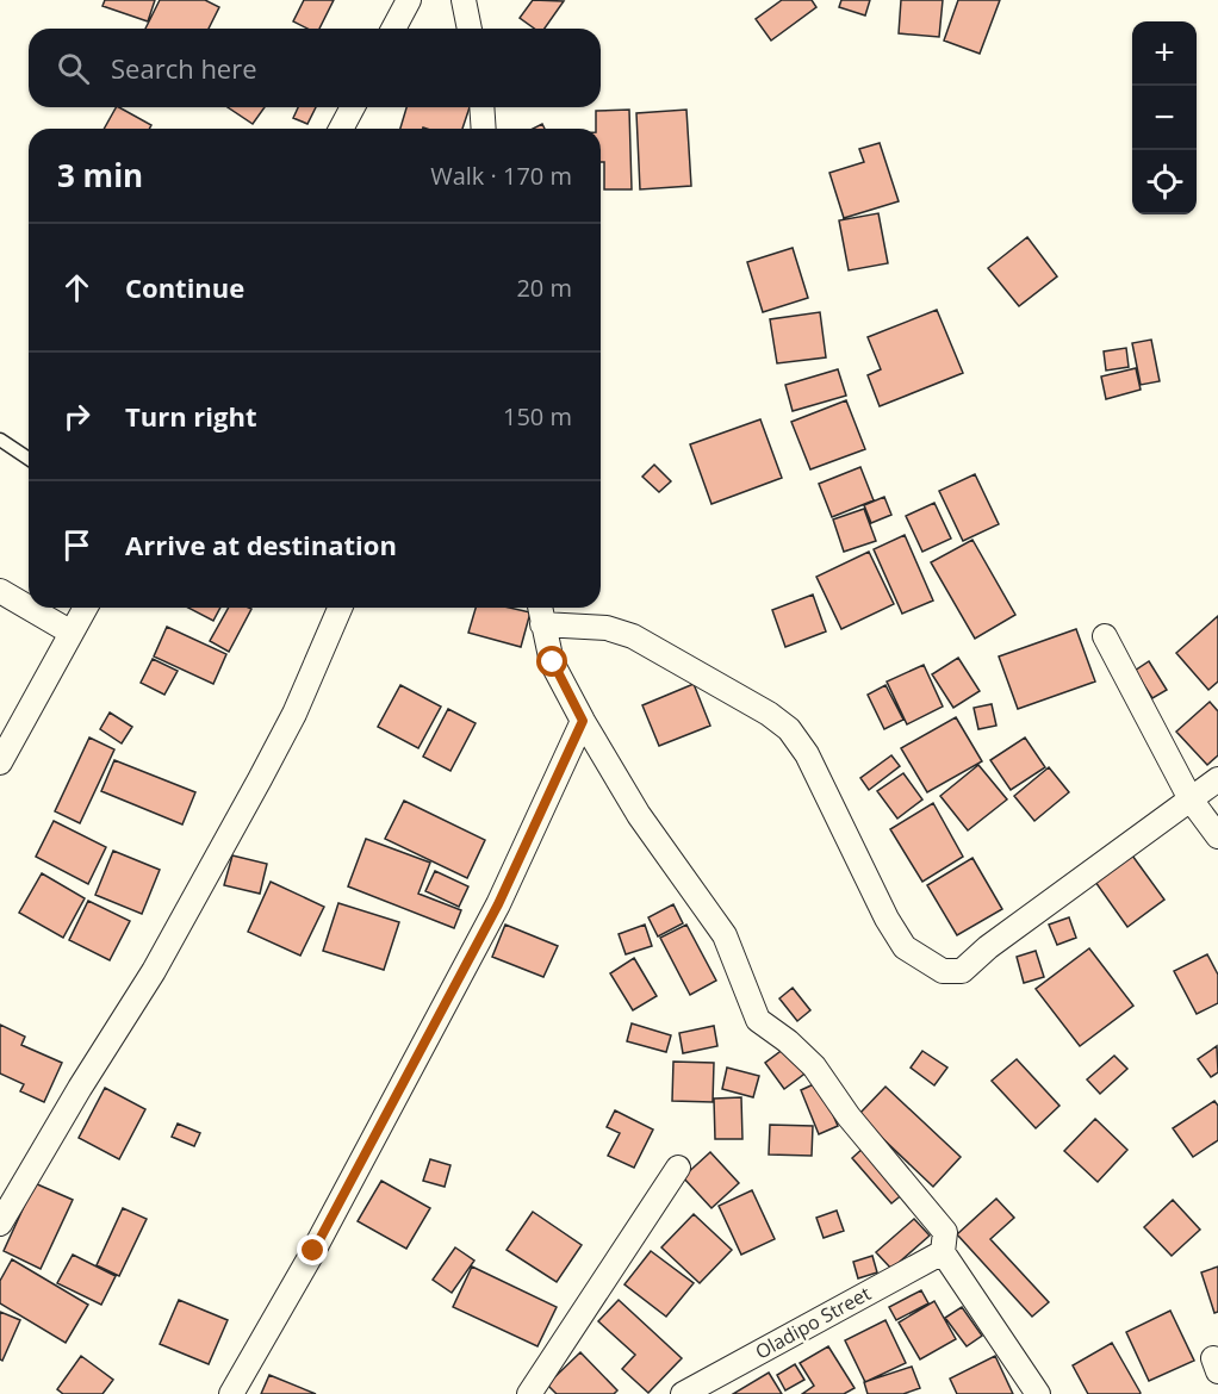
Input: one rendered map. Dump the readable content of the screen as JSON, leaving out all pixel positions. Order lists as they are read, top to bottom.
{
  "streets": {
    "street": ["Oladipo Street"]
  },
  "page": {
    "map_buttons": ["+", "−"],
    "search": "Search here",
    "heading": ["3 min", "Walk · 170 m"],
    "list": [
      ["Continue", "20 m"],
      ["Turn right", "150 m"],
      "Arrive at destination"
    ]
  }
}
